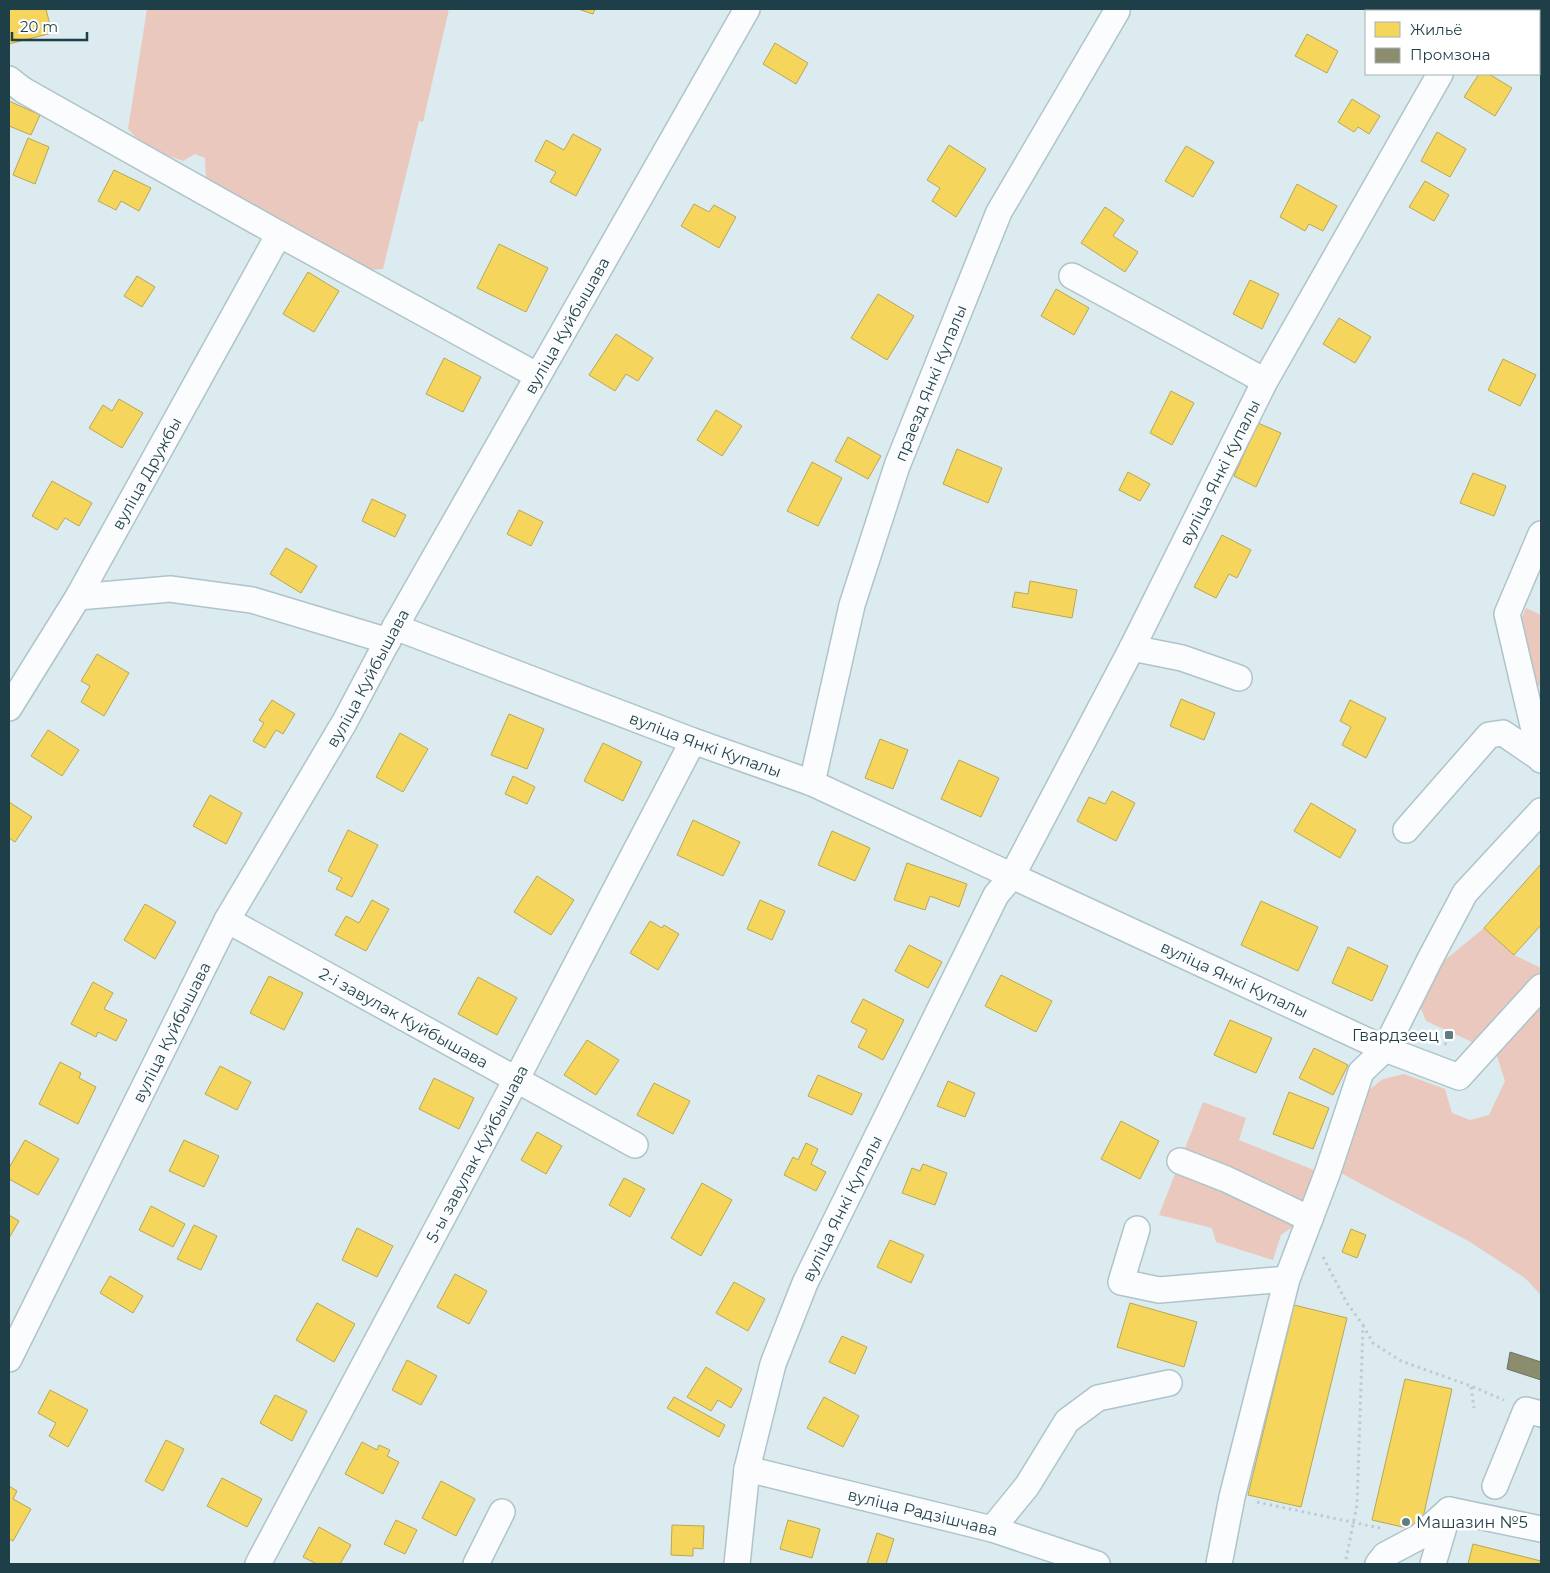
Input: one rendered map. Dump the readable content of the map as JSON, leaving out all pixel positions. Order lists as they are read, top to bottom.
{
  "streets": {
    "street": [
      "вуліца Куйбышава",
      "праезд Янкі Купалы",
      "вуліца Янкі Купалы",
      "вуліца Дружбы",
      "2-і завулак Куйбышава",
      "5-ы завулак Куйбышава",
      "вуліца Радзішчава"
    ]
  },
  "crossings": [
    ["вуліца Куйбышава", "вуліца Янкі Купалы"],
    ["вуліца Куйбышава", "2-і завулак Куйбышава"],
    ["праезд Янкі Купалы", "вуліца Янкі Купалы"],
    ["вуліца Янкі Купалы", "вуліца Дружбы"],
    ["вуліца Янкі Купалы", "5-ы завулак Куйбышава"],
    ["вуліца Янкі Купалы", "вуліца Радзішчава"],
    ["2-і завулак Куйбышава", "5-ы завулак Куйбышава"]
  ],
  "places": {
    "transit": ["Гвардзеец"],
    "other": ["Машазин №5"]
  },
  "legend": ["Жильё", "Промзона"],
  "scale_bar": "20 m"
}
